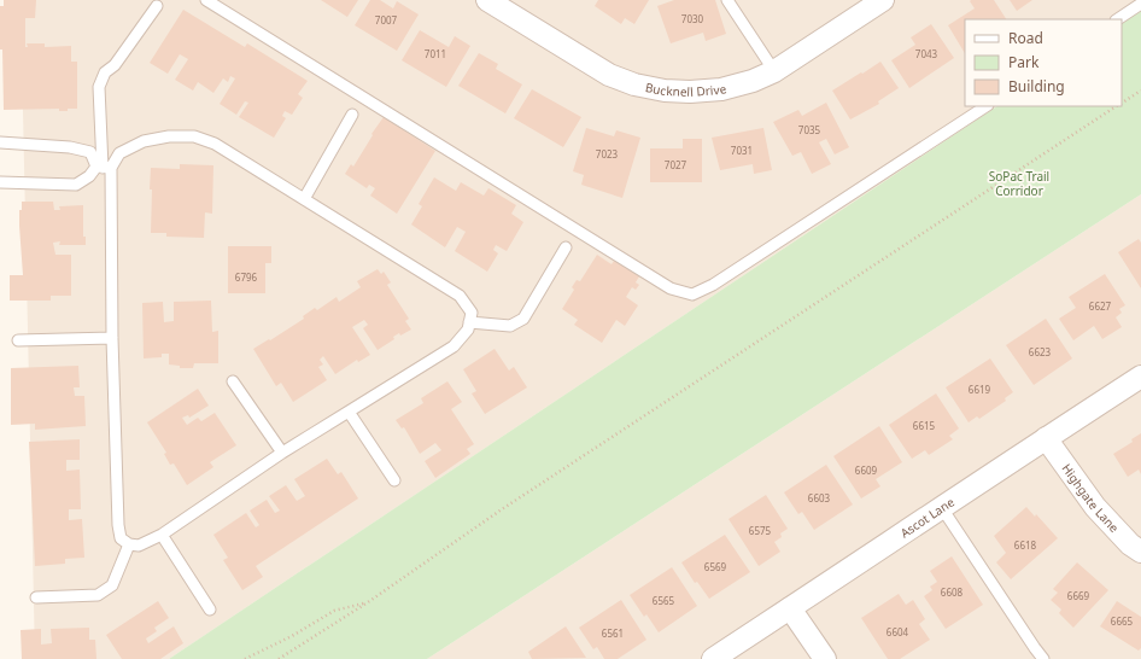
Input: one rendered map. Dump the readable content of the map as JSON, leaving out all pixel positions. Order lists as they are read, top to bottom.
{
  "streets": {
    "street": ["Bucknell Drive", "Highgate Lane", "Ascot Lane"]
  },
  "crossings": [
    ["Highgate Lane", "Ascot Lane"]
  ],
  "parks": ["SoPac Trail Corridor"],
  "house_numbers": [
    "7030",
    "7007",
    "7011",
    "7043",
    "7035",
    "7031",
    "7023",
    "7027",
    "6796",
    "6627",
    "6623",
    "6619",
    "6615",
    "6609",
    "6603",
    "6575",
    "6618",
    "6569",
    "6608",
    "6669",
    "6565",
    "6665",
    "6604",
    "6561"
  ],
  "legend": ["Road", "Park", "Building"]
}
